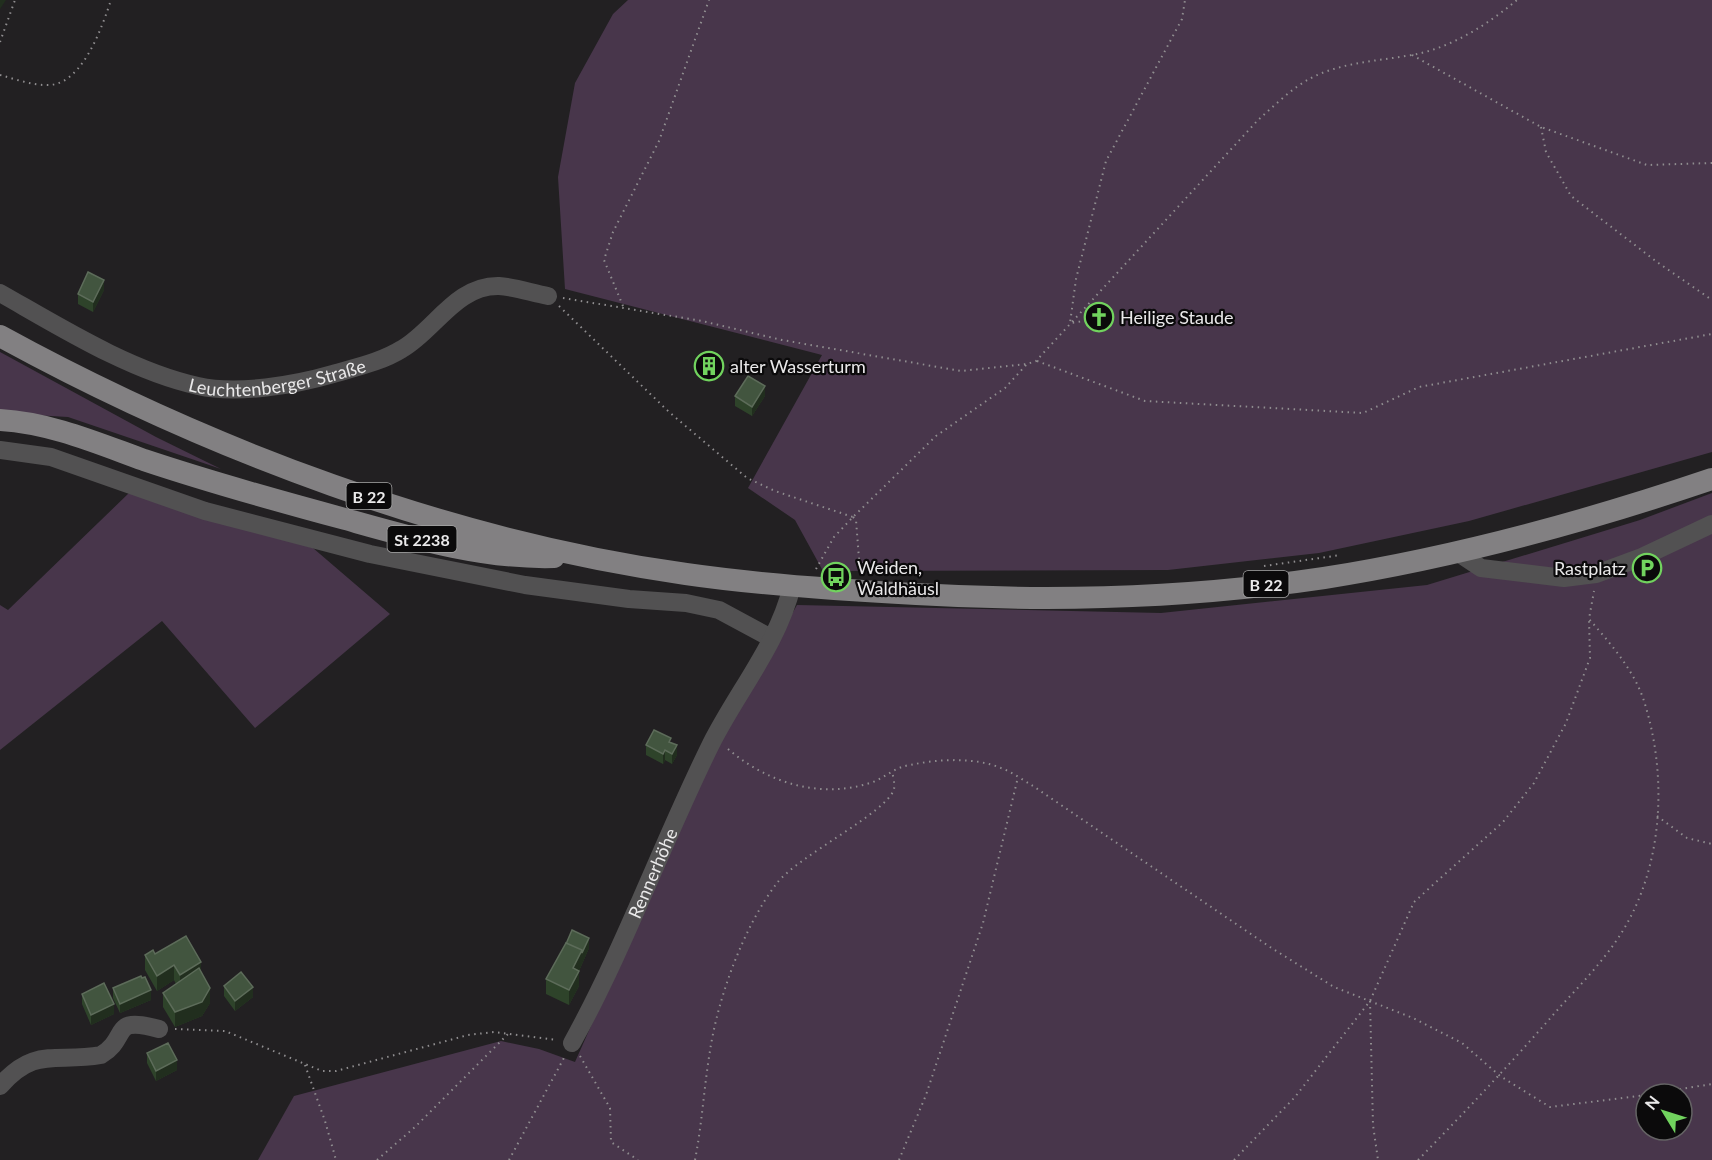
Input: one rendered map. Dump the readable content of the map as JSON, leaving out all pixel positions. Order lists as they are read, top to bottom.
{
  "streets": {
    "main road": ["B 22", "St 2238"],
    "street": ["Leuchtenberger Straße", "Rennerhöhe"]
  },
  "crossings": [
    ["B 22", "St 2238"],
    ["B 22", "Rennerhöhe"]
  ],
  "places": {
    "church": ["Heilige Staude"],
    "building": ["alter Wasserturm"],
    "parking": ["Rastplatz"],
    "bus stop": ["Weiden, Waldhäusl"]
  },
  "north": "top left"
}
